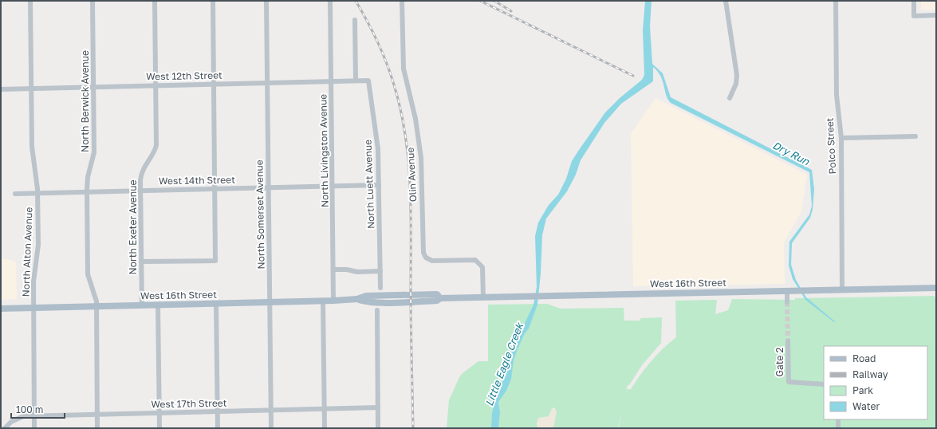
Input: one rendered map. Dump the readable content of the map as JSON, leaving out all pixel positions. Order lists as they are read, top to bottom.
{
  "streets": {
    "main road": ["West 16th Street"],
    "street": [
      "West 12th Street",
      "North Berwick Avenue",
      "Polco Street",
      "North Livingston Avenue",
      "Olin Avenue",
      "West 14th Street",
      "North Luett Avenue",
      "North Somerset Avenue",
      "North Exeter Avenue",
      "North Alton Avenue",
      "Gate 2",
      "West 17th Street"
    ]
  },
  "crossings": [
    ["West 12th Street", "North Berwick Avenue"],
    ["West 12th Street", "North Livingston Avenue"],
    ["West 12th Street", "North Luett Avenue"],
    ["West 12th Street", "North Somerset Avenue"],
    ["West 12th Street", "North Exeter Avenue"],
    ["West 12th Street", "North Alton Avenue"],
    ["North Berwick Avenue", "West 14th Street"],
    ["North Berwick Avenue", "West 16th Street"],
    ["North Berwick Avenue", "West 17th Street"],
    ["Polco Street", "West 16th Street"],
    ["North Livingston Avenue", "West 14th Street"],
    ["North Livingston Avenue", "West 16th Street"],
    ["Olin Avenue", "West 16th Street"],
    ["West 14th Street", "North Luett Avenue"],
    ["West 14th Street", "North Somerset Avenue"],
    ["West 14th Street", "North Exeter Avenue"],
    ["West 14th Street", "North Alton Avenue"],
    ["North Somerset Avenue", "West 16th Street"],
    ["North Somerset Avenue", "West 17th Street"],
    ["North Exeter Avenue", "West 16th Street"],
    ["North Alton Avenue", "West 16th Street"],
    ["North Alton Avenue", "West 17th Street"]
  ],
  "water": ["Dry Run", "Little Eagle Creek"],
  "legend": [
    "Road",
    "Railway",
    "Park",
    "Water"
  ],
  "scale_bar": "100 m"
}
